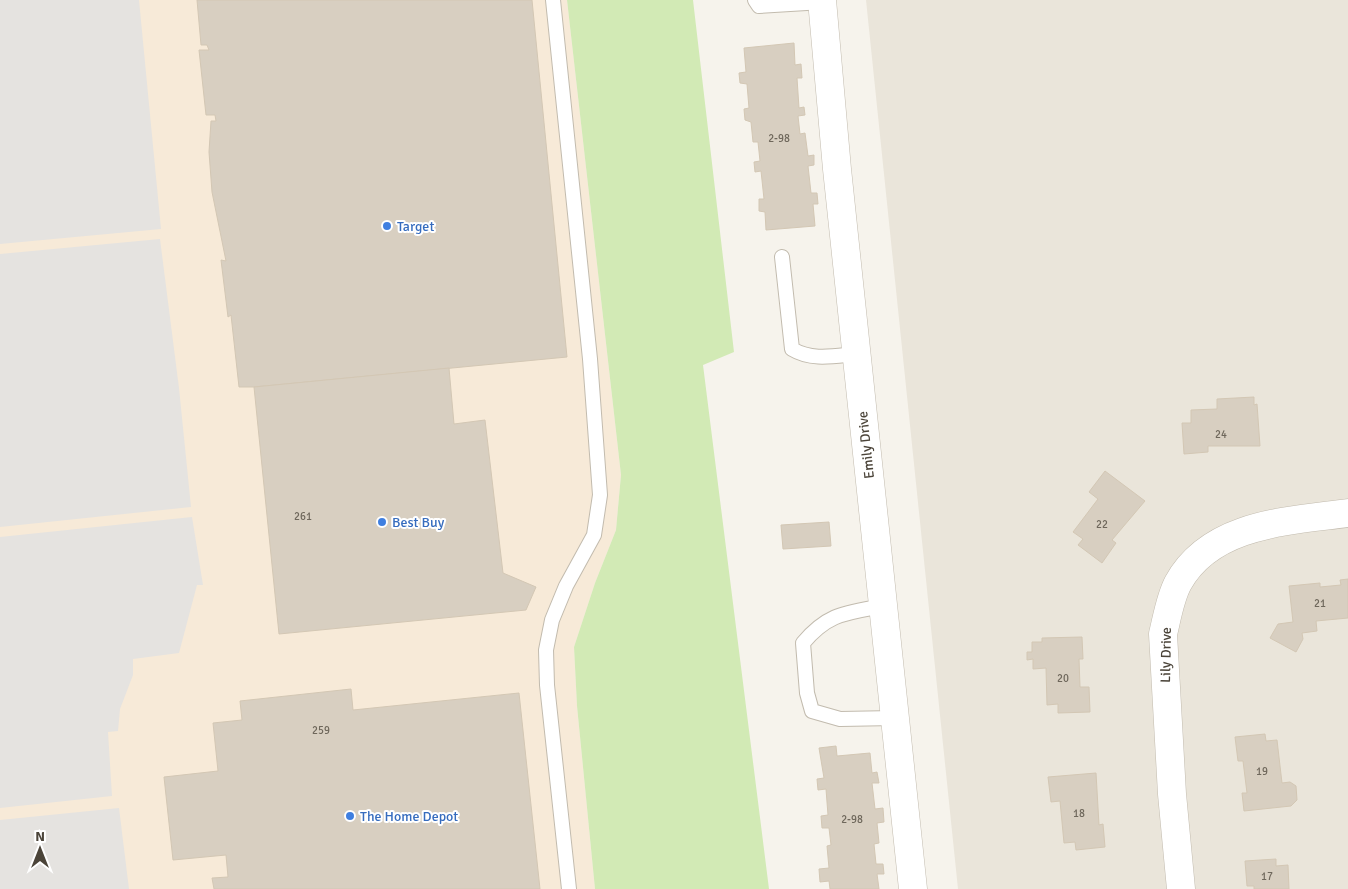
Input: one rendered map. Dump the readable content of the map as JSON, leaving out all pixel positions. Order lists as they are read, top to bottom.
{
  "streets": {
    "street": ["Emily Drive", "Lily Drive"]
  },
  "places": ["Target", "Best Buy", "The Home Depot"],
  "house_numbers": [
    "2-98",
    "24",
    "261",
    "22",
    "21",
    "20",
    "259",
    "19",
    "18",
    "2-98",
    "17"
  ],
  "north": "top"
}
